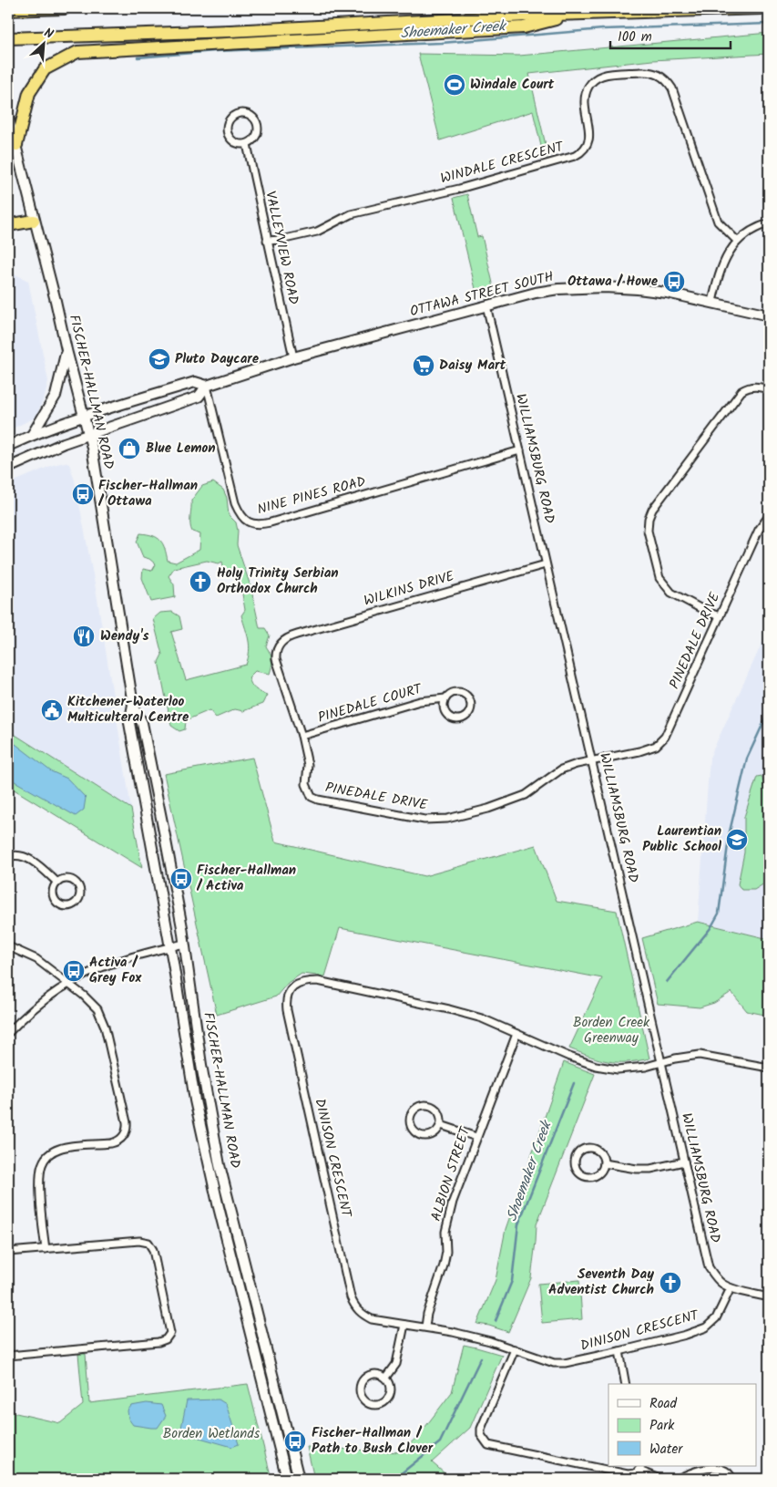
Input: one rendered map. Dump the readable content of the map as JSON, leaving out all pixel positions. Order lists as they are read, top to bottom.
{
  "streets": {
    "main road": ["OTTAWA STREET SOUTH", "FISCHER-HALLMAN ROAD"],
    "street": [
      "WINDALE CRESCENT",
      "VALLEYVIEW ROAD",
      "WILLIAMSBURG ROAD",
      "NINE PINES ROAD",
      "WILKINS DRIVE",
      "PINEDALE DRIVE",
      "PINEDALE COURT",
      "DINISON CRESCENT",
      "ALBION STREET"
    ]
  },
  "crossings": [
    ["WINDALE CRESCENT", "VALLEYVIEW ROAD"],
    ["VALLEYVIEW ROAD", "OTTAWA STREET SOUTH"],
    ["OTTAWA STREET SOUTH", "FISCHER-HALLMAN ROAD"],
    ["OTTAWA STREET SOUTH", "WILLIAMSBURG ROAD"],
    ["OTTAWA STREET SOUTH", "NINE PINES ROAD"],
    ["WILLIAMSBURG ROAD", "NINE PINES ROAD"],
    ["WILLIAMSBURG ROAD", "WILKINS DRIVE"],
    ["WILLIAMSBURG ROAD", "PINEDALE DRIVE"],
    ["WILLIAMSBURG ROAD", "DINISON CRESCENT"],
    ["WILKINS DRIVE", "PINEDALE DRIVE"],
    ["PINEDALE DRIVE", "PINEDALE COURT"],
    ["DINISON CRESCENT", "ALBION STREET"]
  ],
  "water": ["Shoemaker Creek"],
  "parks": ["Borden Creek Greenway", "Borden Wetlands"],
  "places": {
    "sports": ["Windale Court"],
    "bus stop": [
      "Ottawa / Howe",
      "Fischer-Hallman / Ottawa",
      "Fischer-Hallman / Activa",
      "Activa / Grey Fox",
      "Fischer-Hallman / Path to Bush Clover"
    ],
    "school or university": ["Pluto Daycare", "Laurentian Public School"],
    "supermarket": ["Daisy Mart"],
    "shop": ["Blue Lemon"],
    "church": ["Holy Trinity Serbian Orthodox Church", "Seventh Day Adventist Church"],
    "restaurant": ["Wendy's"],
    "public building": ["Kitchener-Waterloo Multiculteral Centre"]
  },
  "legend": ["Road", "Park", "Water"],
  "scale_bar": "100 m",
  "north": "top right"
}
